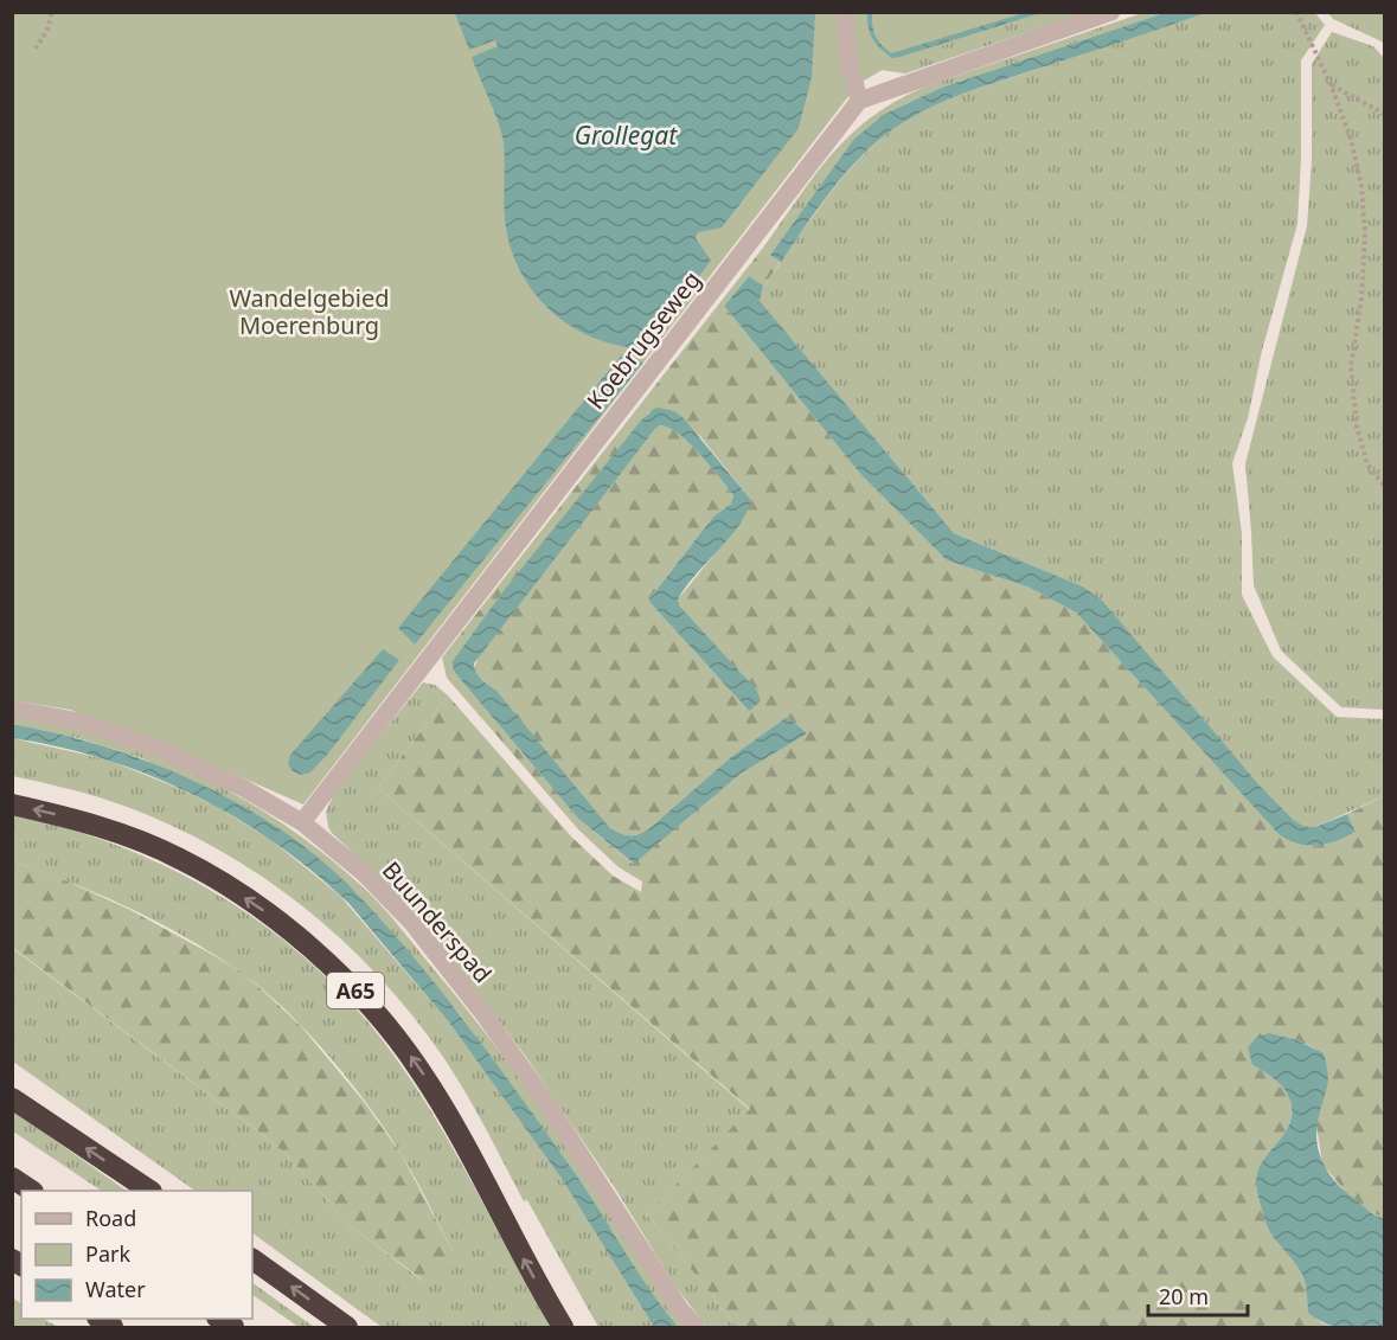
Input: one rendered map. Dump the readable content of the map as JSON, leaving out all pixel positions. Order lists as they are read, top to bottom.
{
  "streets": {
    "highway": ["A65"],
    "street": ["Koebrugseweg", "Buunderspad"]
  },
  "crossings": [
    ["Koebrugseweg", "Buunderspad"]
  ],
  "water": ["Grollegat"],
  "parks": ["Wandelgebied Moerenburg"],
  "legend": ["Road", "Park", "Water"],
  "scale_bar": "20 m"
}
